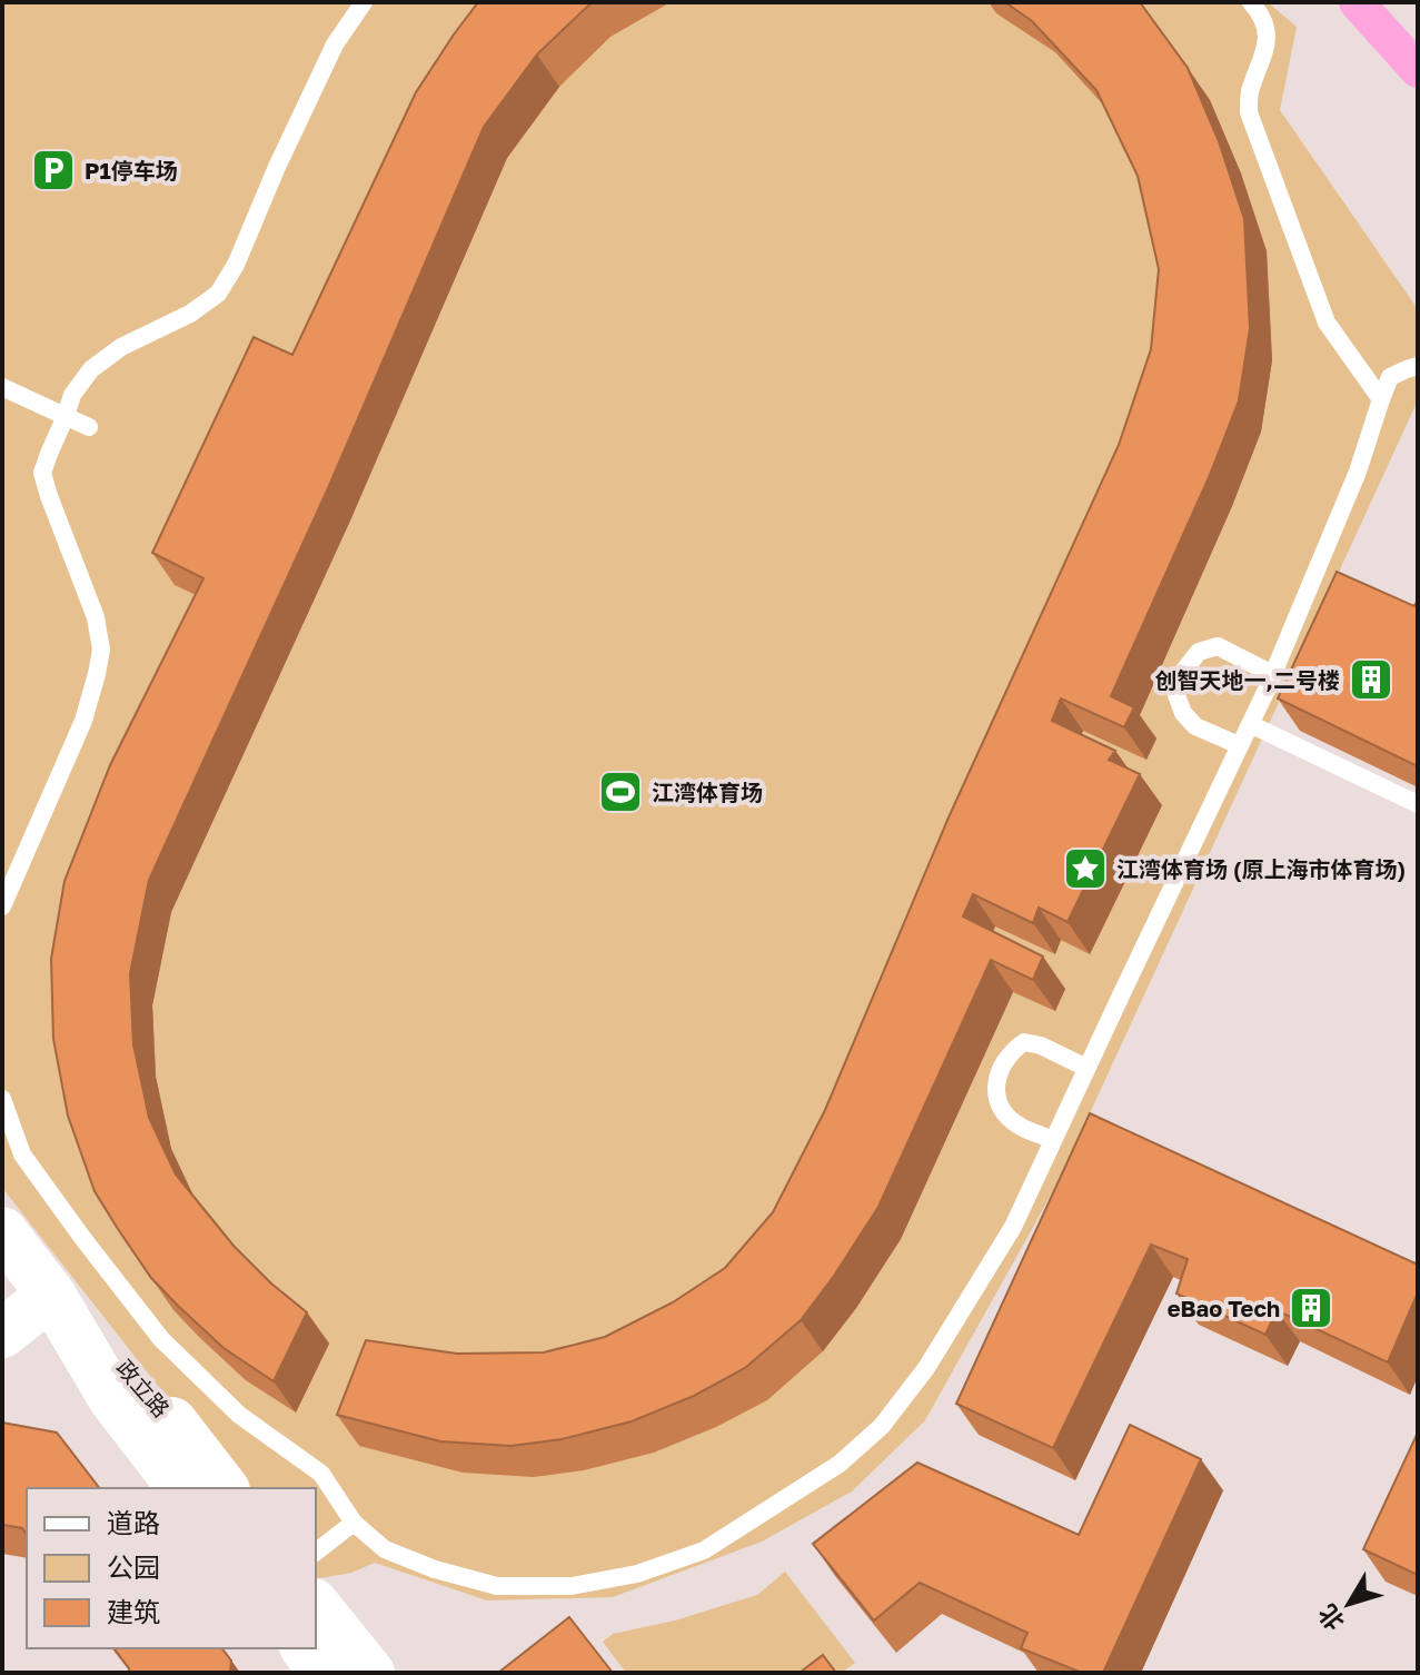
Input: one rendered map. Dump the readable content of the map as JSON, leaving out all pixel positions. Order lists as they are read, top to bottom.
{
  "streets": {
    "main road": ["政立路"]
  },
  "places": {
    "parking": ["P1停车场"],
    "building": ["创智天地一,二号楼", "eBao Tech"],
    "sports": ["江湾体育场"],
    "place": ["江湾体育场 (原上海市体育场)"]
  },
  "legend": ["道路", "公园", "建筑"],
  "north": "bottom left"
}
